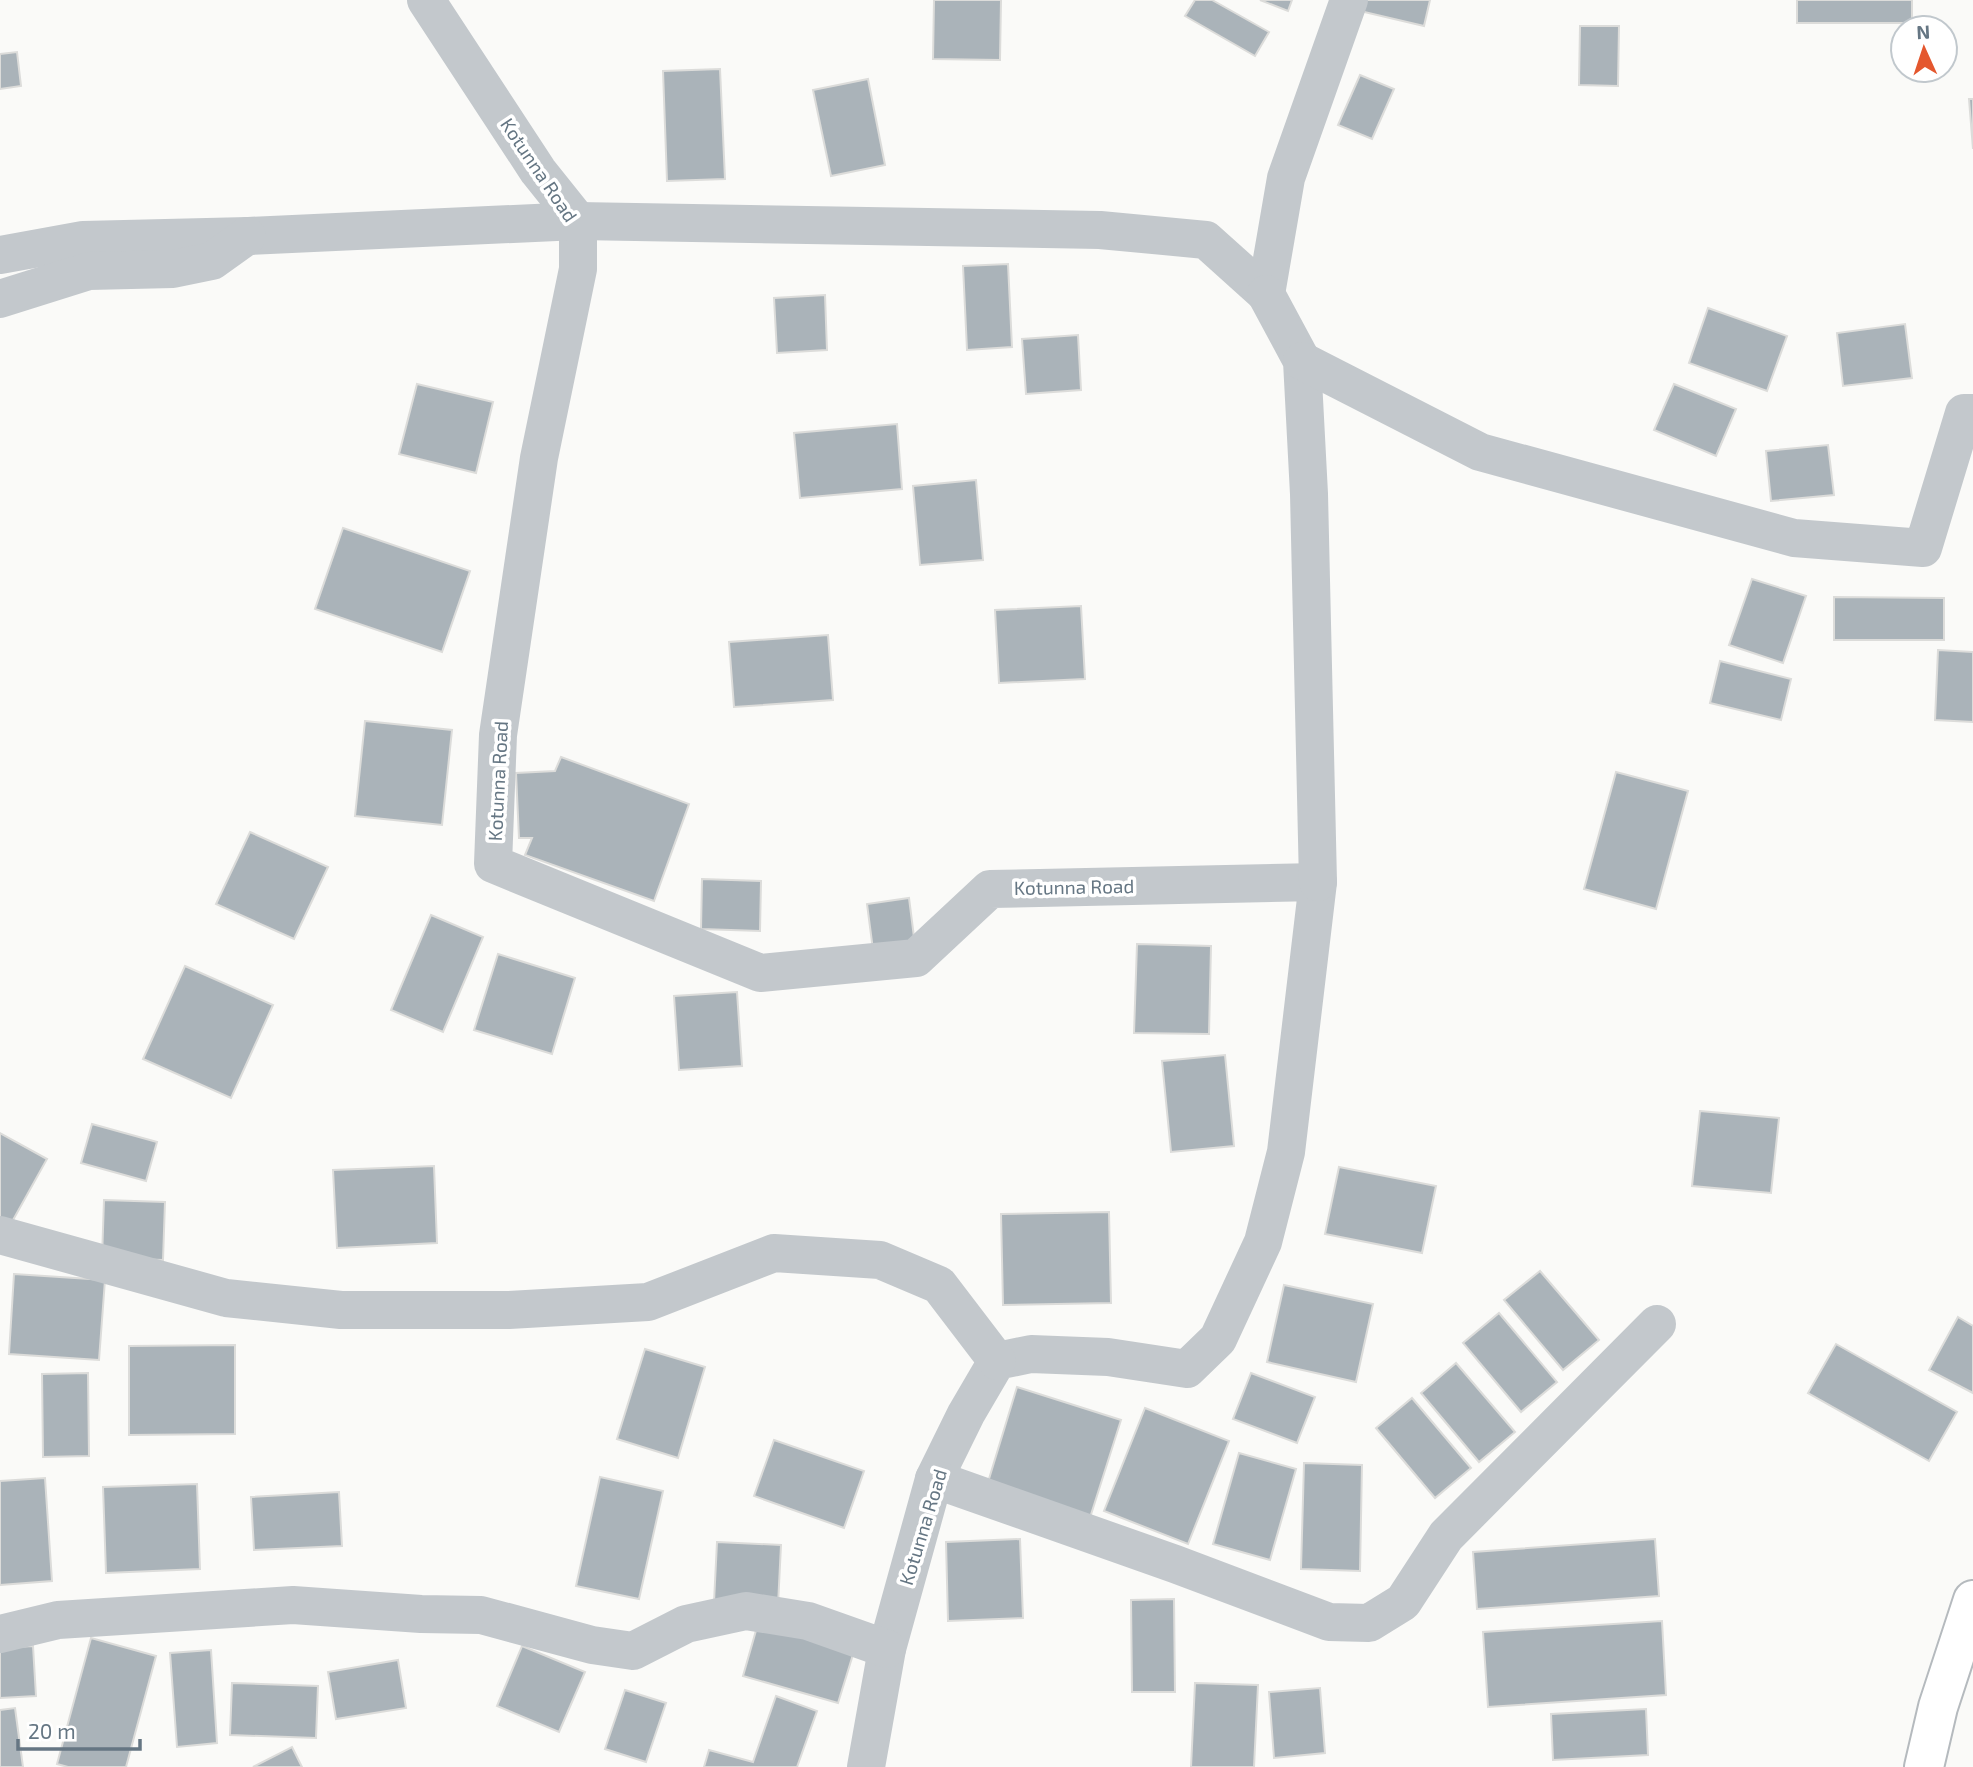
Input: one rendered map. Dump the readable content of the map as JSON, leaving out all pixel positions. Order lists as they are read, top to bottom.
{
  "streets": {
    "street": ["Kotunna Road"]
  },
  "scale_bar": "20 m",
  "north": "top"
}
